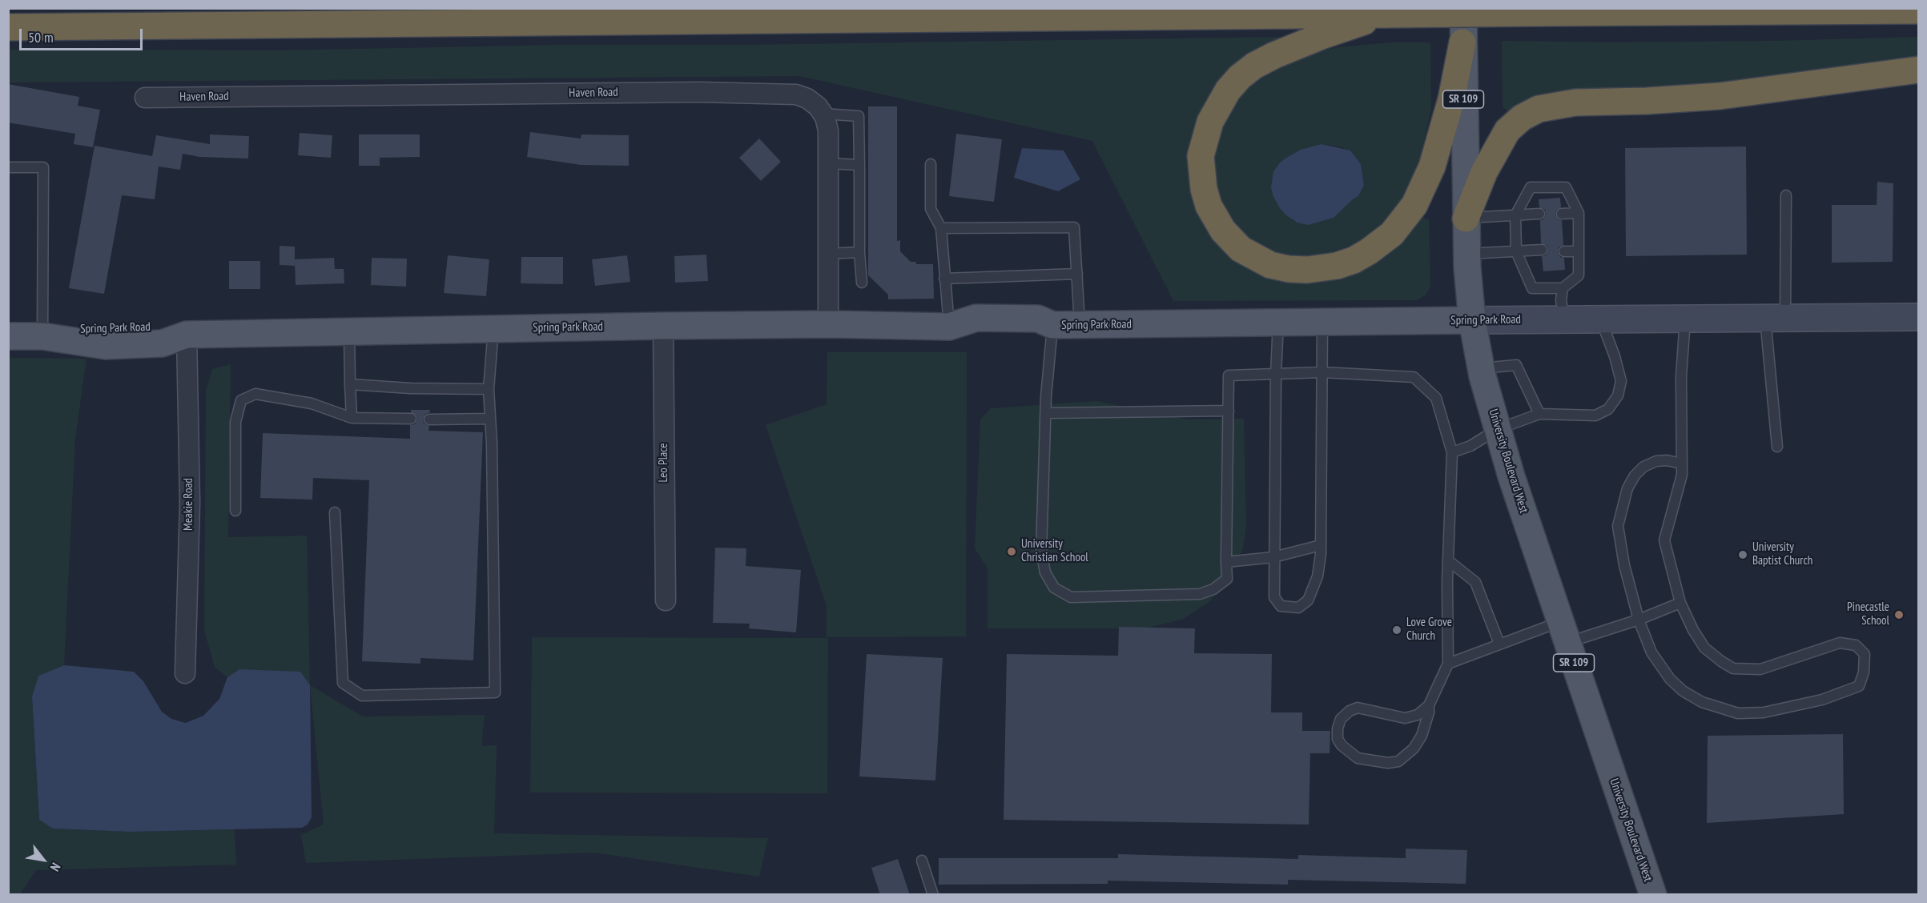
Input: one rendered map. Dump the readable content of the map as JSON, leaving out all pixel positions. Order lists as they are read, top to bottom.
{
  "streets": {
    "main road": ["SR 109", "Spring Park Road", "University Boulevard West"],
    "street": ["Haven Road", "Leo Place", "Meakie Road"]
  },
  "crossings": [
    ["Spring Park Road", "University Boulevard West"],
    ["Spring Park Road", "Leo Place"],
    ["Spring Park Road", "Meakie Road"]
  ],
  "places": [
    "University Christian School",
    "University Baptist Church",
    "Pinecastle School",
    "Love Grove Church"
  ],
  "scale_bar": "50 m",
  "north": "bottom right"
}
